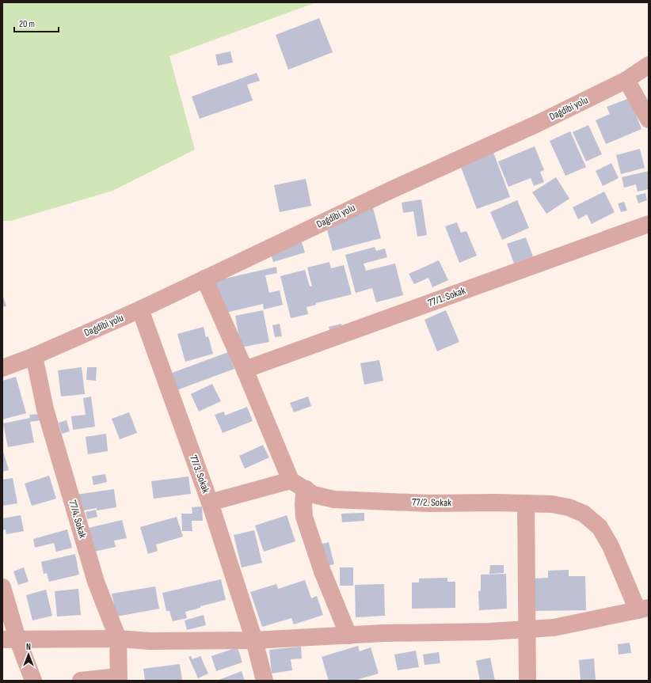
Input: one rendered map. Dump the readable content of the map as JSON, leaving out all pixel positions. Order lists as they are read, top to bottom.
{
  "streets": {
    "street": [
      "Dagdibi yolu",
      "77/1. Sokak",
      "77/3. Sokak",
      "77/2. Sokak",
      "77/4. Sokak"
    ]
  },
  "crossings": [
    ["Dagdibi yolu", "77/3. Sokak"],
    ["Dagdibi yolu", "77/4. Sokak"]
  ],
  "scale_bar": "20 m",
  "north": "top"
}
